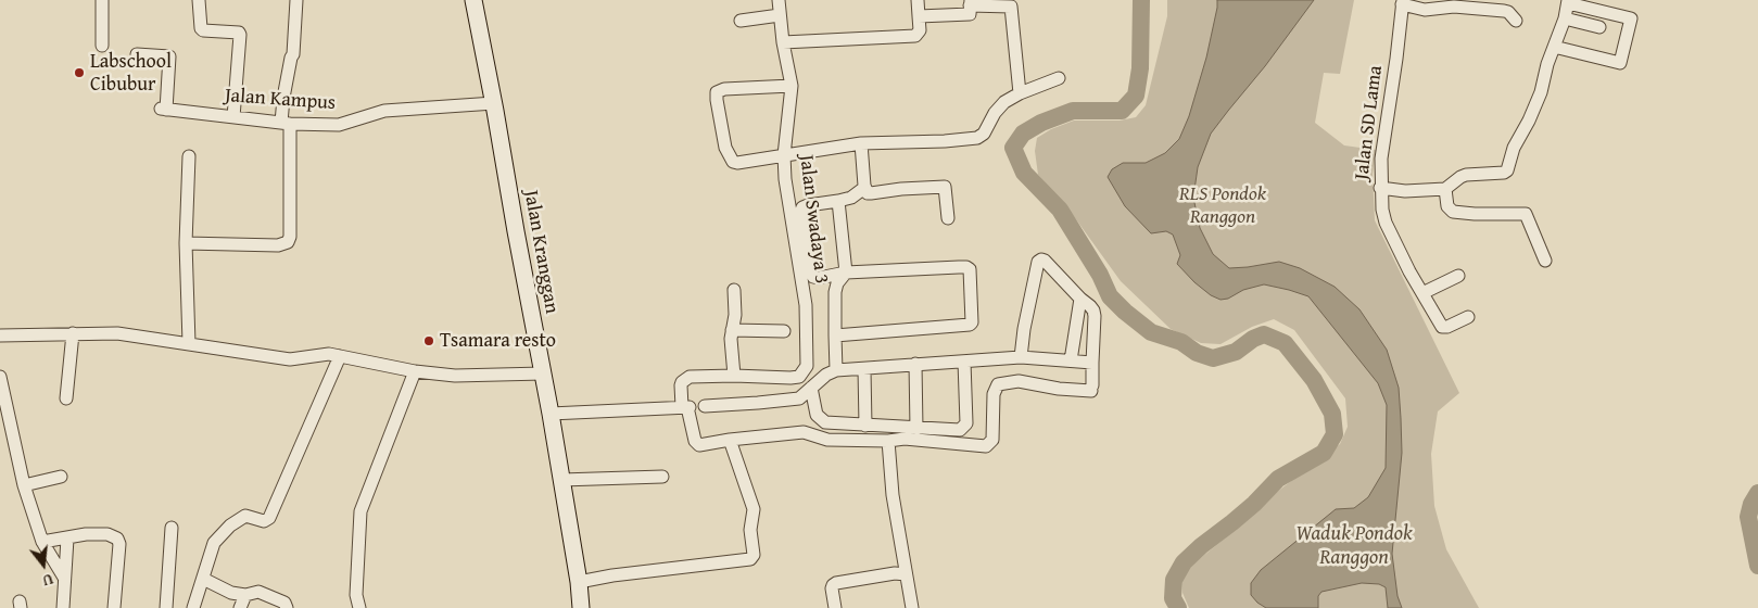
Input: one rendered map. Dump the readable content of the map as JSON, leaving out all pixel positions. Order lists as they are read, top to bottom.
{
  "streets": {
    "main road": ["Jalan Kranggan"],
    "street": ["Jalan Kampus", "Jalan SD Lama", "Jalan Swadaya 3"]
  },
  "crossings": [
    ["Jalan Kampus", "Jalan Kranggan"]
  ],
  "water": ["Waduk Pondok Ranggon"],
  "parks": ["RLS Pondok Ranggon"],
  "places": ["Labschool Cibubur", "Tsamara resto"],
  "north": "bottom"
}
